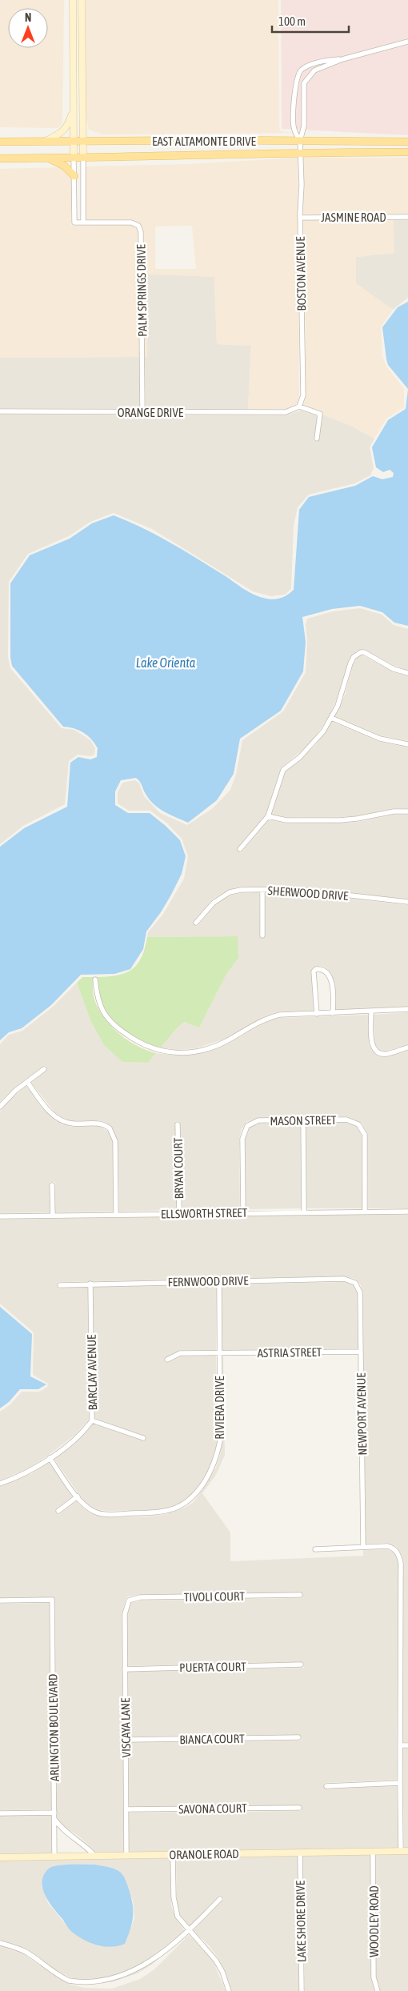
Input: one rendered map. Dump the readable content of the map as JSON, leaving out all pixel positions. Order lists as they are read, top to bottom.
{
  "streets": {
    "main road": ["EAST ALTAMONTE DRIVE"],
    "street": [
      "JASMINE ROAD",
      "BOSTON AVENUE",
      "PALM SPRINGS DRIVE",
      "ORANGE DRIVE",
      "SHERWOOD DRIVE",
      "MASON STREET",
      "BRYAN COURT",
      "ELLSWORTH STREET",
      "FERNWOOD DRIVE",
      "ASTRIA STREET",
      "BARCLAY AVENUE",
      "RIVIERA DRIVE",
      "NEWPORT AVENUE",
      "TIVOLI COURT",
      "PUERTA COURT",
      "ARLINGTON BOULEVARD",
      "VISCAYA LANE",
      "BIANCA COURT",
      "SAVONA COURT",
      "ORANOLE ROAD",
      "LAKE SHORE DRIVE",
      "WOODLEY ROAD"
    ]
  },
  "crossings": [
    ["EAST ALTAMONTE DRIVE", "BOSTON AVENUE"],
    ["EAST ALTAMONTE DRIVE", "PALM SPRINGS DRIVE"],
    ["JASMINE ROAD", "BOSTON AVENUE"],
    ["BOSTON AVENUE", "ORANGE DRIVE"],
    ["PALM SPRINGS DRIVE", "ORANGE DRIVE"],
    ["MASON STREET", "ELLSWORTH STREET"],
    ["BRYAN COURT", "ELLSWORTH STREET"],
    ["FERNWOOD DRIVE", "BARCLAY AVENUE"],
    ["FERNWOOD DRIVE", "RIVIERA DRIVE"],
    ["FERNWOOD DRIVE", "NEWPORT AVENUE"],
    ["ASTRIA STREET", "RIVIERA DRIVE"],
    ["ASTRIA STREET", "NEWPORT AVENUE"],
    ["BARCLAY AVENUE", "RIVIERA DRIVE"],
    ["TIVOLI COURT", "VISCAYA LANE"],
    ["PUERTA COURT", "VISCAYA LANE"],
    ["ARLINGTON BOULEVARD", "ORANOLE ROAD"],
    ["VISCAYA LANE", "BIANCA COURT"],
    ["VISCAYA LANE", "SAVONA COURT"],
    ["VISCAYA LANE", "ORANOLE ROAD"],
    ["ORANOLE ROAD", "LAKE SHORE DRIVE"],
    ["ORANOLE ROAD", "WOODLEY ROAD"]
  ],
  "water": ["Lake Orienta"],
  "scale_bar": "100 m",
  "north": "top"
}
